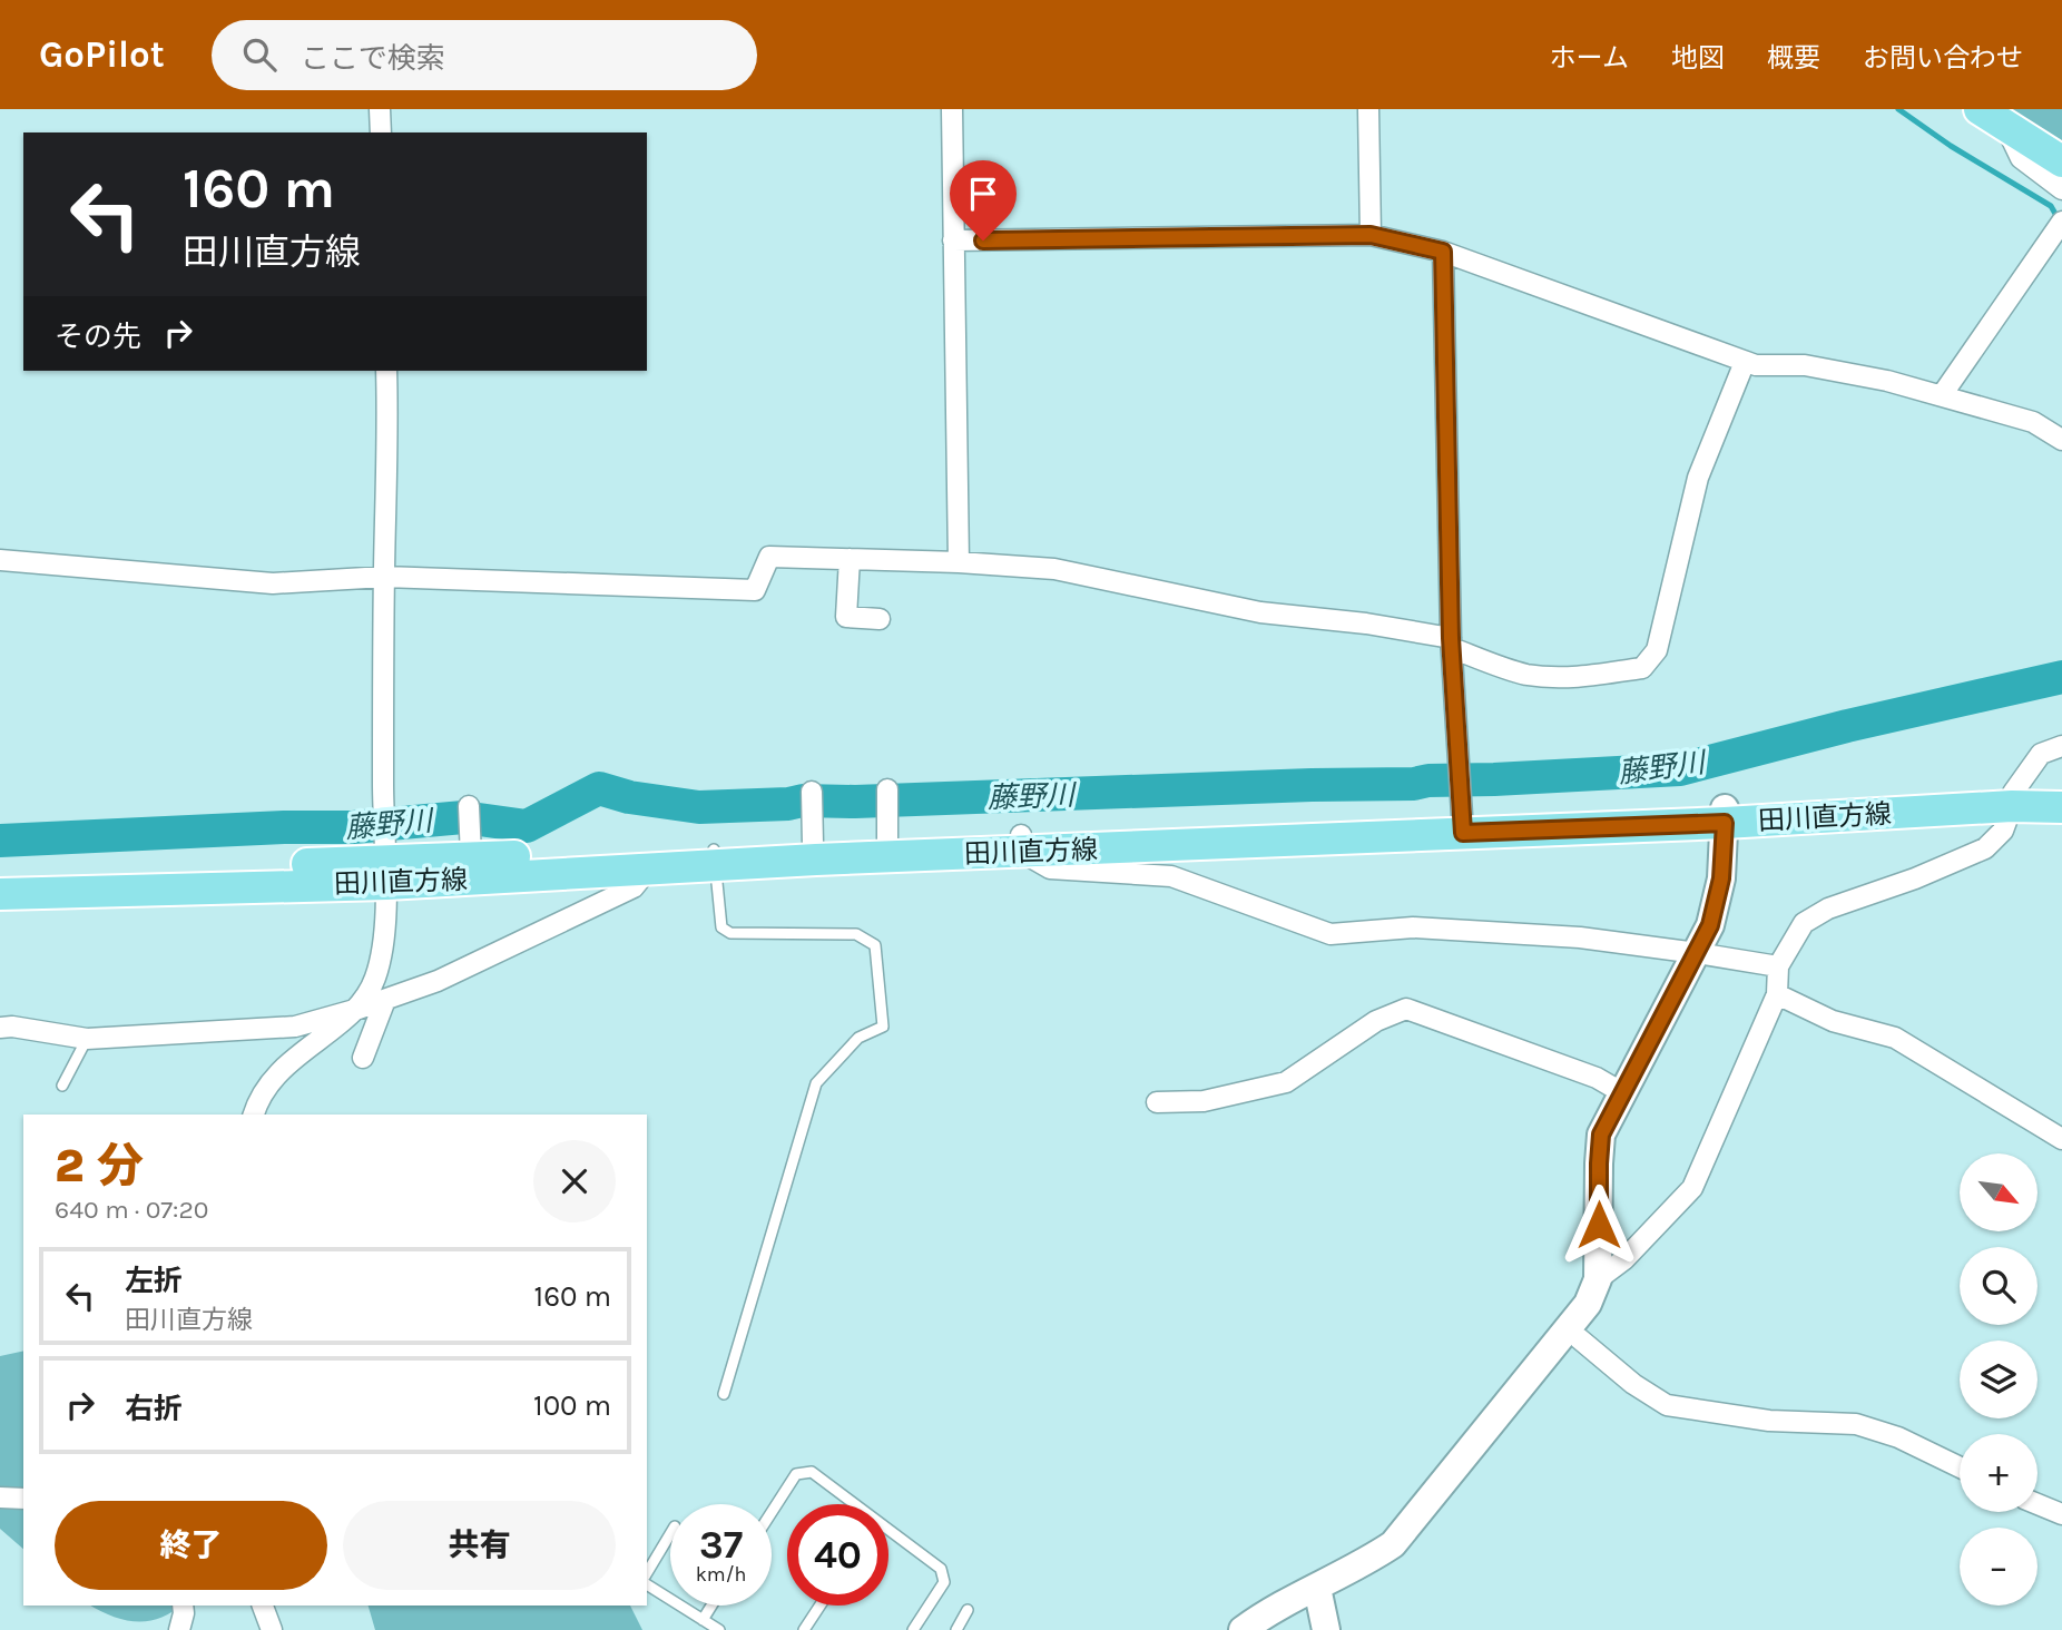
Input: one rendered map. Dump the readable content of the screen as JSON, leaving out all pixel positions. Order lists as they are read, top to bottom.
{
  "streets": {
    "main road": ["田川直方線"]
  },
  "water": ["藤野川"],
  "north": "bottom right",
  "page": {
    "header": "GoPilot",
    "search": "ここで検索",
    "nav": [
      "ホーム",
      "地図",
      "概要",
      "お問い合わせ"
    ],
    "turn": ["160 m", "田川直方線"],
    "then": "その先",
    "heading": ["2 分", "640 m · 07:20"],
    "map_buttons": ["+", "−"],
    "list": [
      {
        "name": "左折",
        "note": "田川直方線",
        "value": "160 m"
      },
      {
        "name": "右折",
        "value": "100 m"
      }
    ],
    "buttons": ["終了", "共有"],
    "speed": "37 km/h",
    "limit": "40"
  }
}
